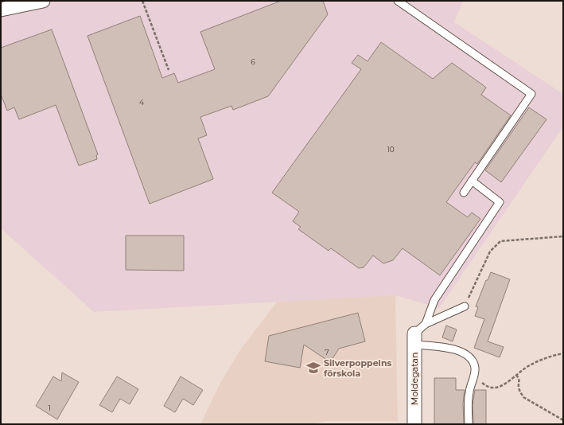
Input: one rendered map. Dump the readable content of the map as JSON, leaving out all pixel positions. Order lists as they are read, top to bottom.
{
  "streets": {
    "street": ["Moldegatan"]
  },
  "places": {
    "school or university": ["Silverpoppelns förskola"]
  },
  "house_numbers": [
    "6",
    "4",
    "10",
    "7",
    "1"
  ]
}
